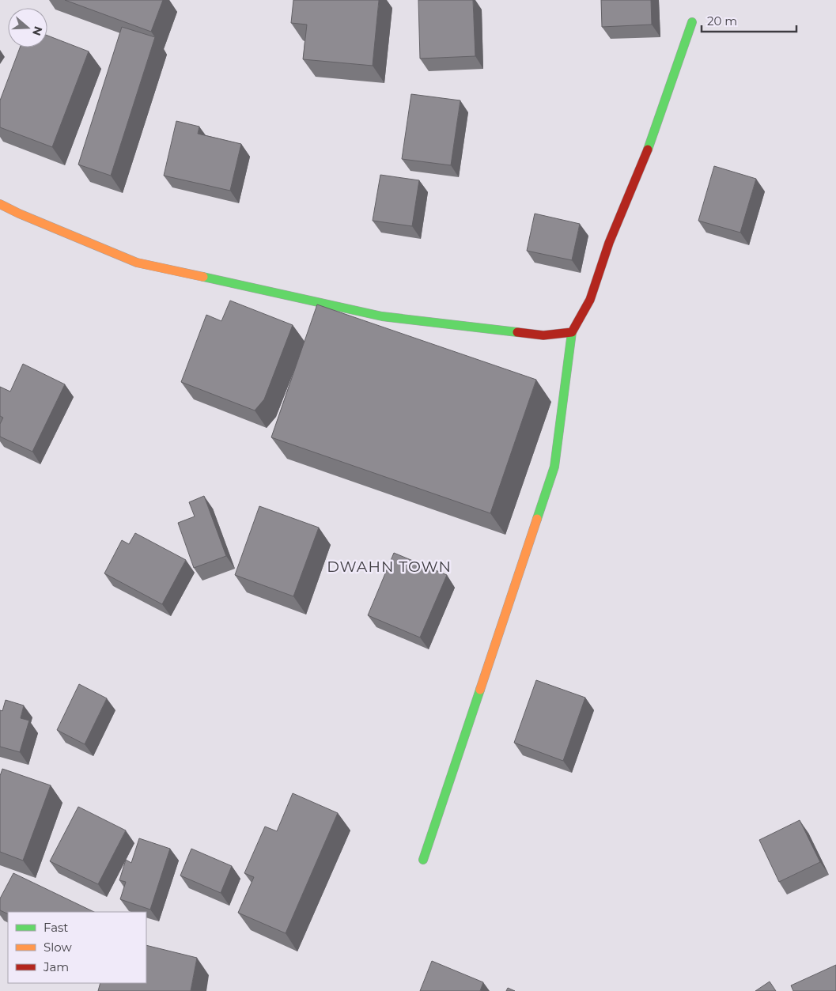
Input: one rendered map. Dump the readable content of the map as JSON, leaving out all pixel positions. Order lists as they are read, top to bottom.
{
  "districts": ["DWAHN TOWN"],
  "legend": ["Fast", "Slow", "Jam"],
  "scale_bar": "20 m",
  "north": "right"
}
